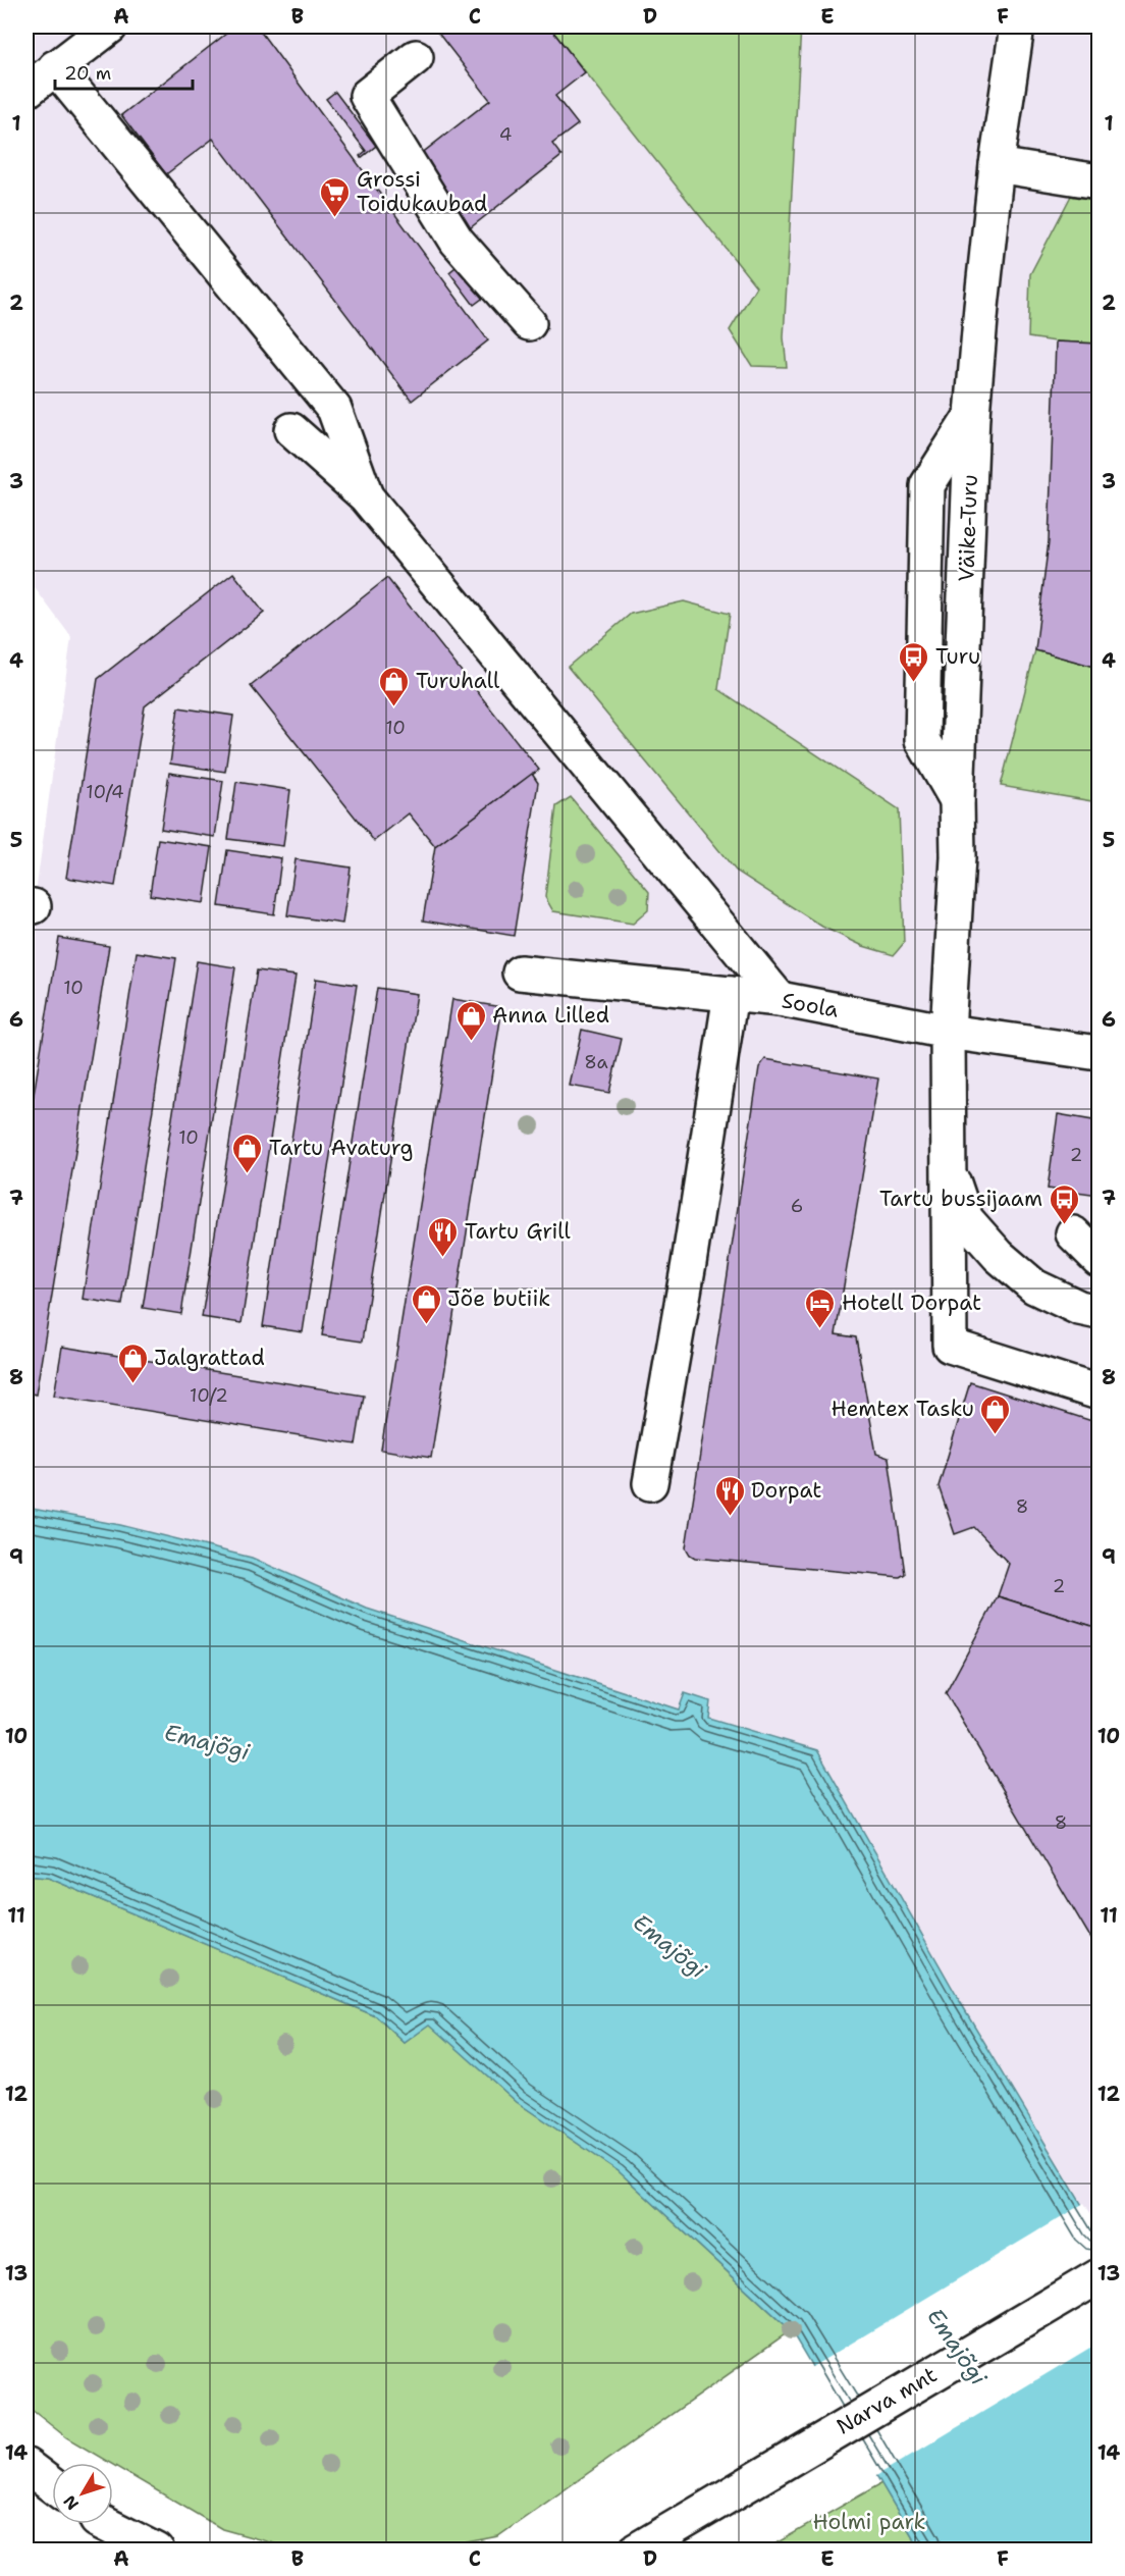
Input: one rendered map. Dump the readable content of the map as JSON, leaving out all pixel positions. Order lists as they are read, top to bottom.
{
  "streets": {
    "main road": ["Väike-Turu", "Soola", "Narva mnt"]
  },
  "crossings": [
    ["Väike-Turu", "Soola"]
  ],
  "water": ["Emajõgi"],
  "parks": ["Holmi park"],
  "places": {
    "supermarket": ["Grossi Toidukaubad"],
    "bus stop": ["Turu", "Tartu bussijaam"],
    "shop": [
      "Turuhall",
      "Anna Lilled",
      "Tartu Avaturg",
      "Jõe butiik",
      "Jalgrattad",
      "Hemtex Tasku"
    ],
    "restaurant": ["Tartu Grill", "Dorpat"],
    "hotel": ["Hotell Dorpat"]
  },
  "house_numbers": [
    "4",
    "10",
    "10/4",
    "10",
    "8a",
    "10",
    "2",
    "6",
    "10/2",
    "8",
    "2",
    "8"
  ],
  "scale_bar": "20 m",
  "north": "bottom left",
  "grid": {
    "columns": [
      "A",
      "B",
      "C",
      "D",
      "E",
      "F"
    ],
    "rows": [
      "1",
      "2",
      "3",
      "4",
      "5",
      "6",
      "7",
      "8",
      "9",
      "10",
      "11",
      "12",
      "13",
      "14"
    ]
  }
}
